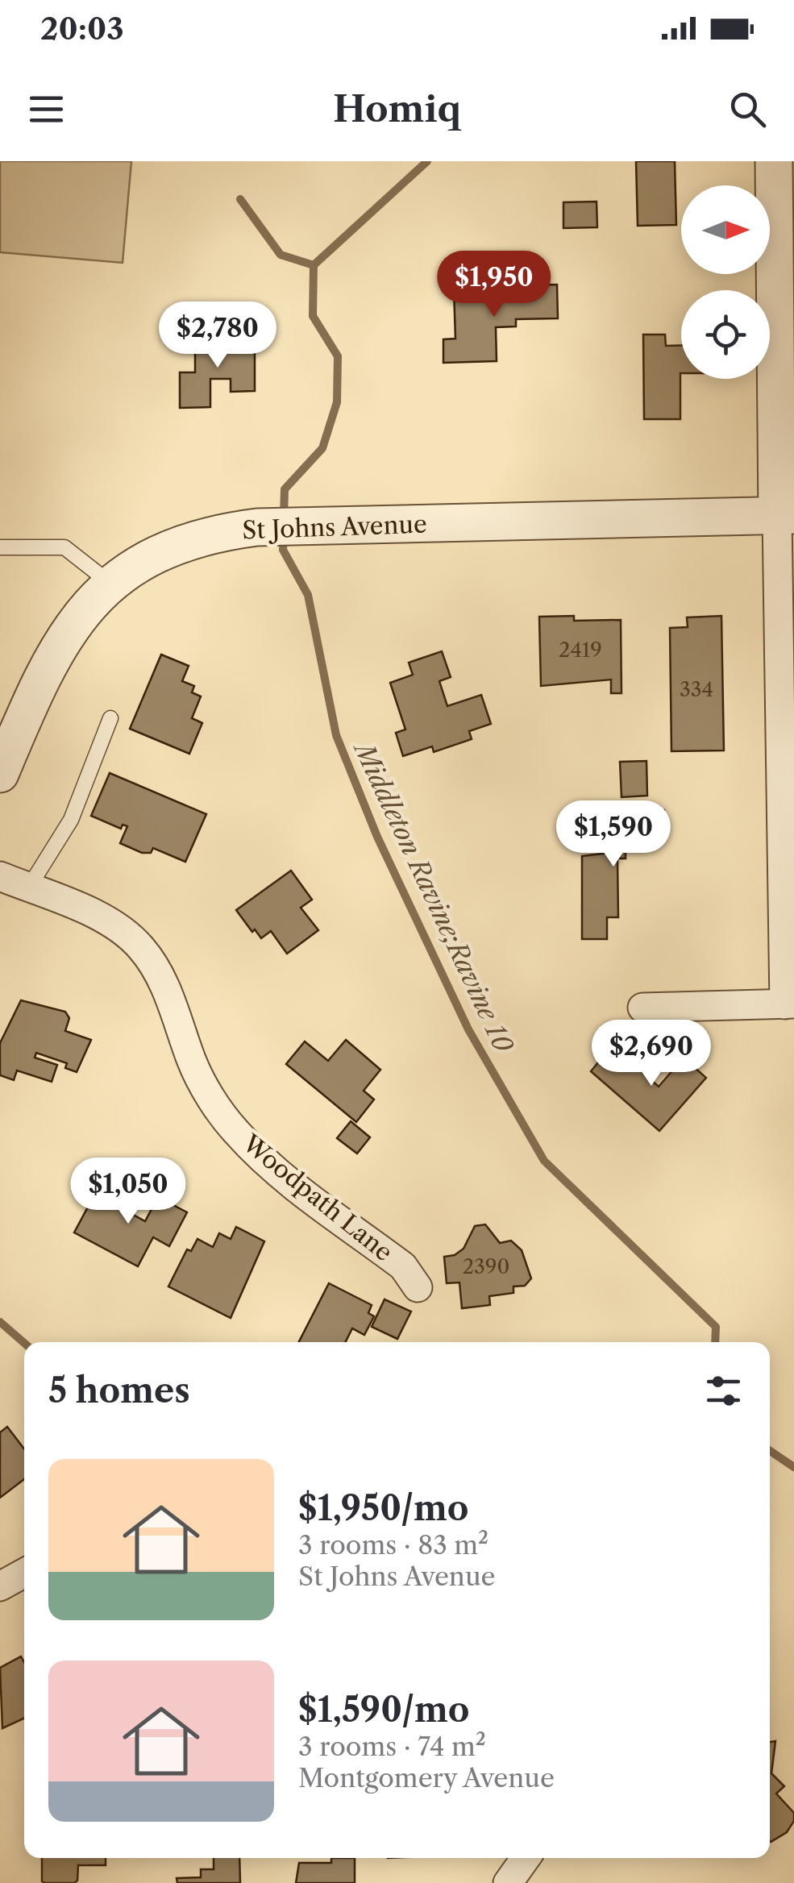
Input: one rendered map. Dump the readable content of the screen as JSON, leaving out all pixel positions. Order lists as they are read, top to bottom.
{
  "streets": {
    "street": ["St Johns Avenue", "Woodpath Lane"]
  },
  "water": ["Middleton Ravine;Ravine 10"],
  "house_numbers": ["2419", "334", "2390"],
  "north": "right",
  "page": {
    "status": "20:03",
    "header": "Homiq",
    "price": [
      "$1,950",
      "$2,780",
      "$1,590",
      "$2,690",
      "$1,050"
    ],
    "heading": "5 homes",
    "list": [
      {
        "name": "$1,950/mo",
        "note": "3 rooms · 83 m² · St Johns Avenue"
      },
      {
        "name": "$1,590/mo",
        "note": "3 rooms · 74 m² · Montgomery Avenue"
      }
    ]
  }
}
